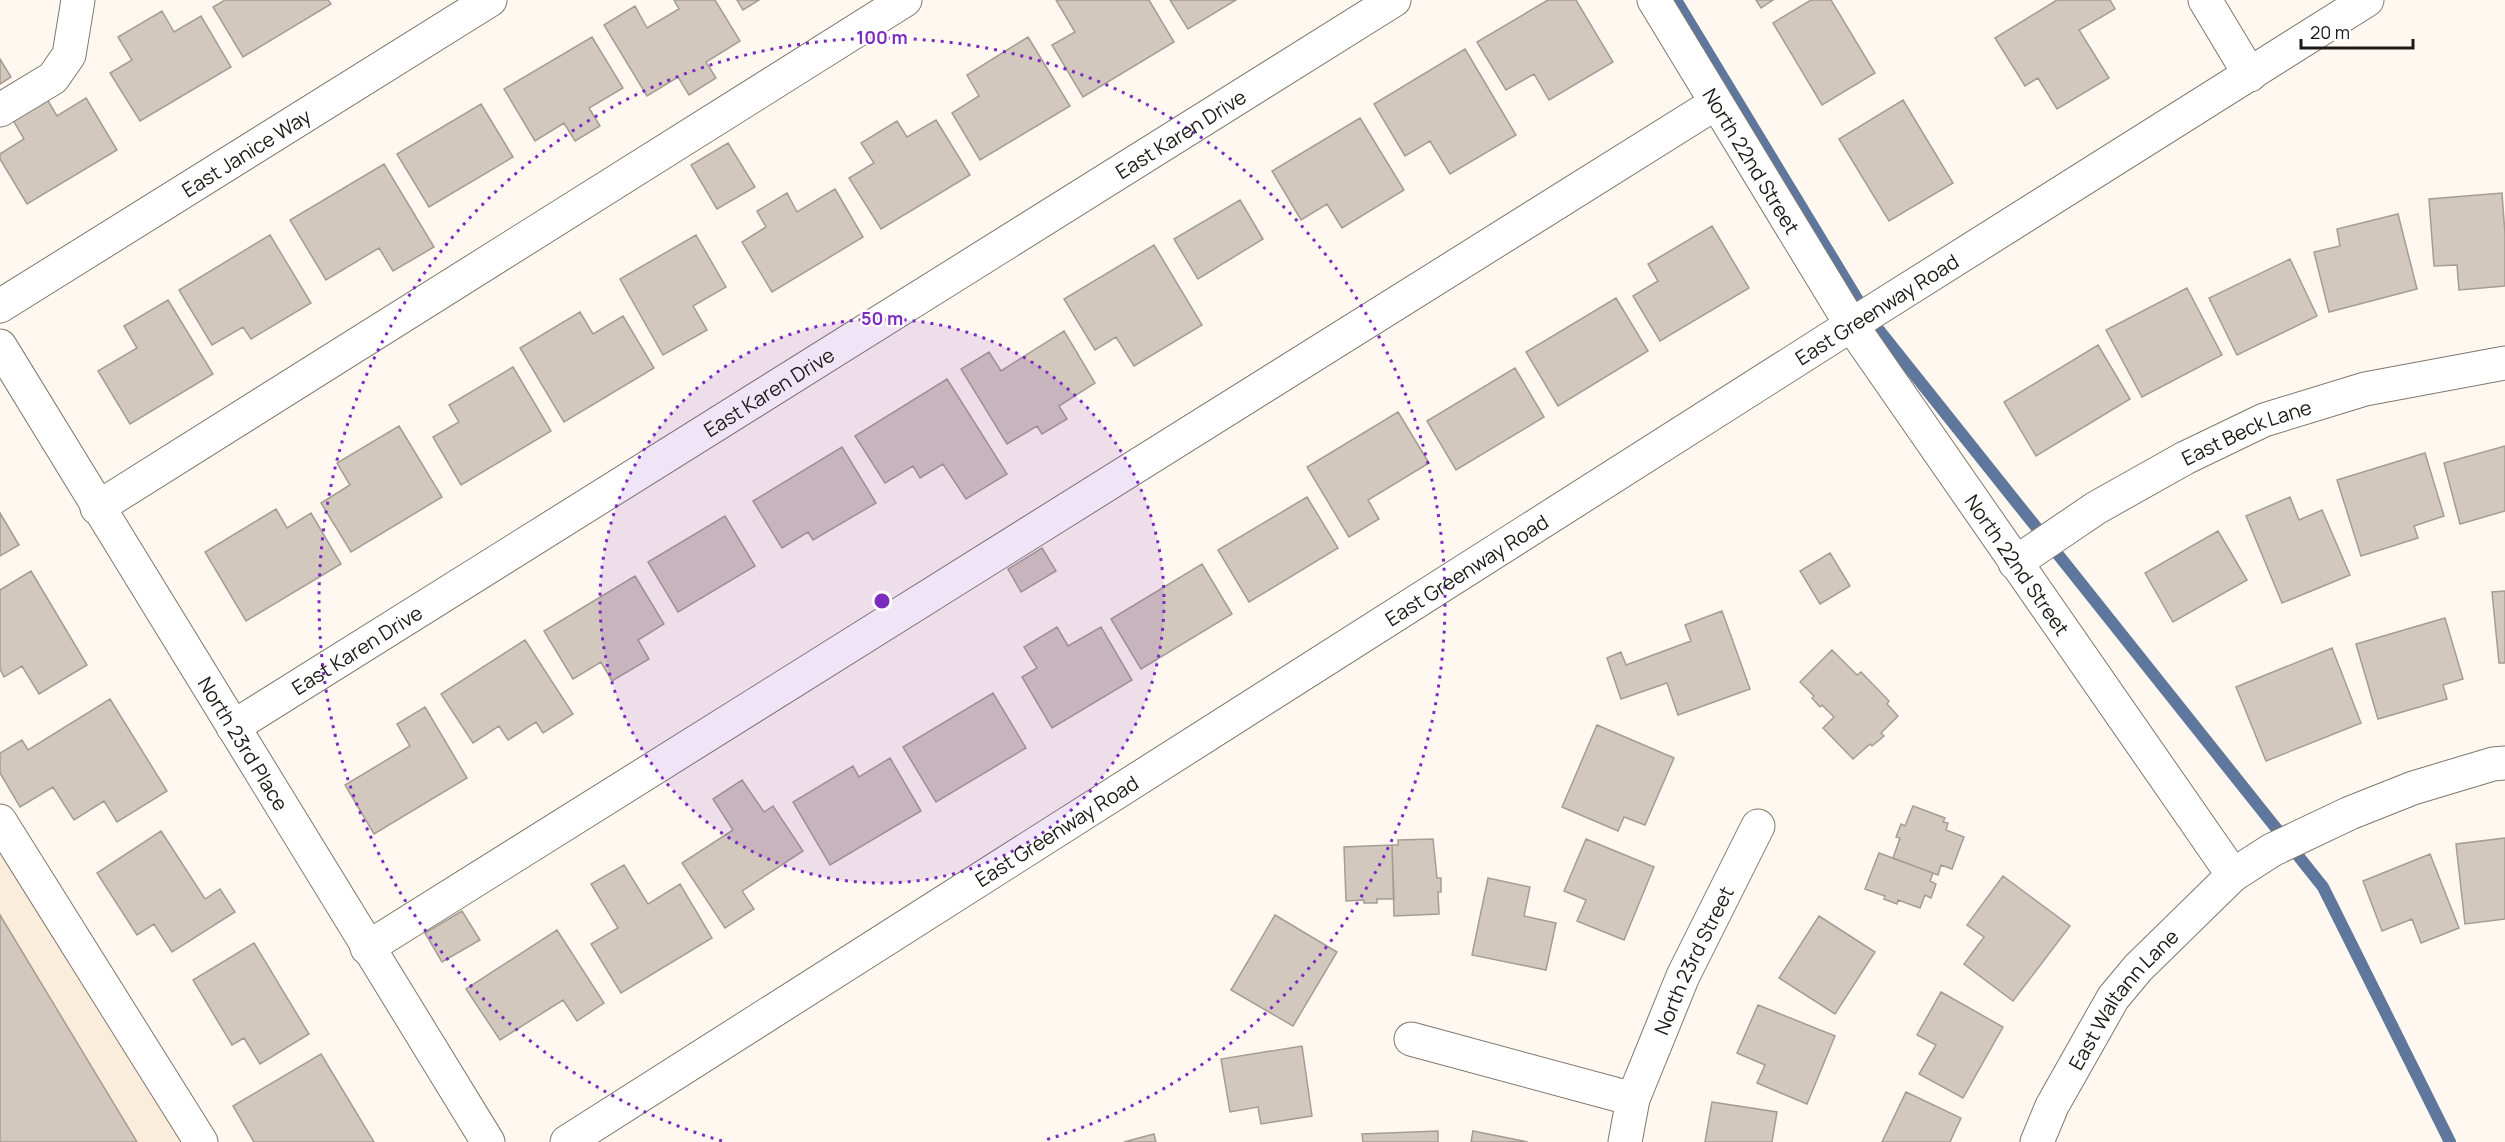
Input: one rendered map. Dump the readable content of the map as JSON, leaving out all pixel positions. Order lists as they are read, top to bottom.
{
  "streets": {
    "street": [
      "East Karen Drive",
      "East Janice Way",
      "North 22nd Street",
      "East Greenway Road",
      "East Beck Lane",
      "North 23rd Place",
      "North 23rd Street",
      "East Waltann Lane"
    ]
  },
  "crossings": [
    ["East Karen Drive", "North 23rd Place"],
    ["North 22nd Street", "East Greenway Road"],
    ["North 22nd Street", "East Beck Lane"],
    ["North 22nd Street", "East Waltann Lane"]
  ],
  "scale_bar": "20 m",
  "rings": ["100 m", "50 m"]
}
